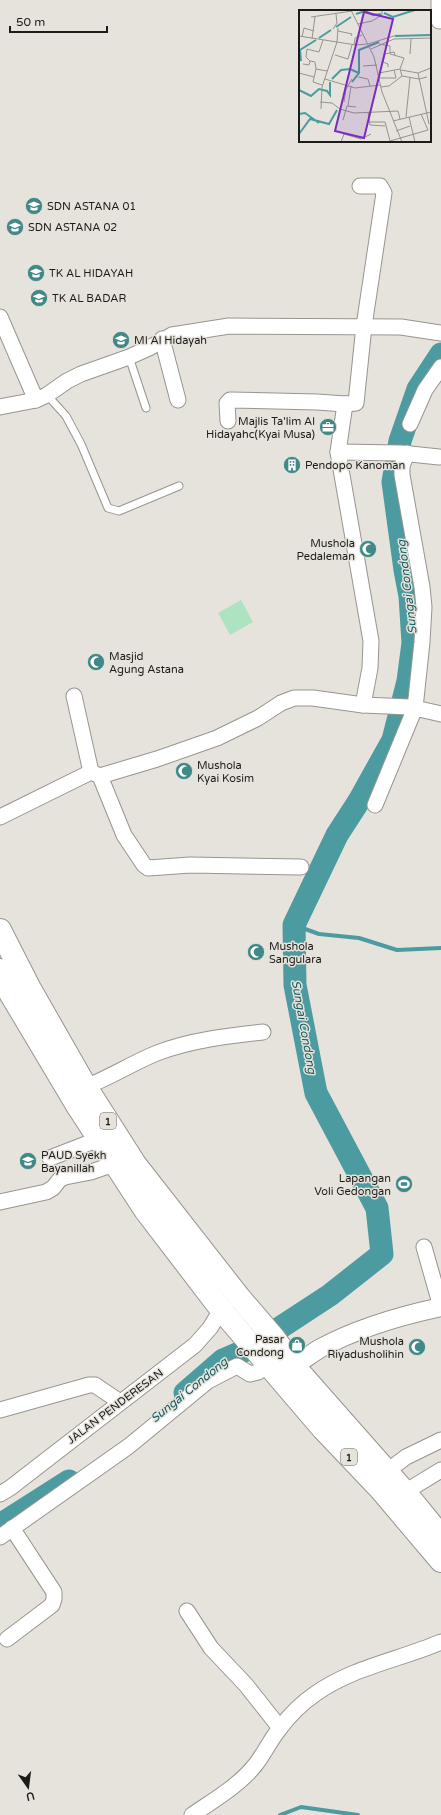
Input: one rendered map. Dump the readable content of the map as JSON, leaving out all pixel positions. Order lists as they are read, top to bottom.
{
  "streets": {
    "highway": ["1"],
    "street": ["JALAN PENDERESAN"]
  },
  "crossings": [
    ["1", "JALAN PENDERESAN"]
  ],
  "water": ["Sungai Condong"],
  "places": {
    "school or university": [
      "SDN ASTANA 01",
      "SDN ASTANA 02",
      "TK AL HIDAYAH",
      "TK AL BADAR",
      "MI Al Hidayah",
      "PAUD Syekh Bayanillah"
    ],
    "office": ["Majlis Ta'lim Al Hidayahc(Kyai Musa)"],
    "building": ["Pendopo Kanoman"],
    "mosque": [
      "Mushola Pedaleman",
      "Masjid Agung Astana",
      "Mushola Kyai Kosim",
      "Mushola Sangulara",
      "Mushola Riyadusholihin"
    ],
    "sports": ["Lapangan Voli Gedongan"],
    "shop": ["Pasar Condong"]
  },
  "scale_bar": "50 m",
  "north": "bottom"
}
